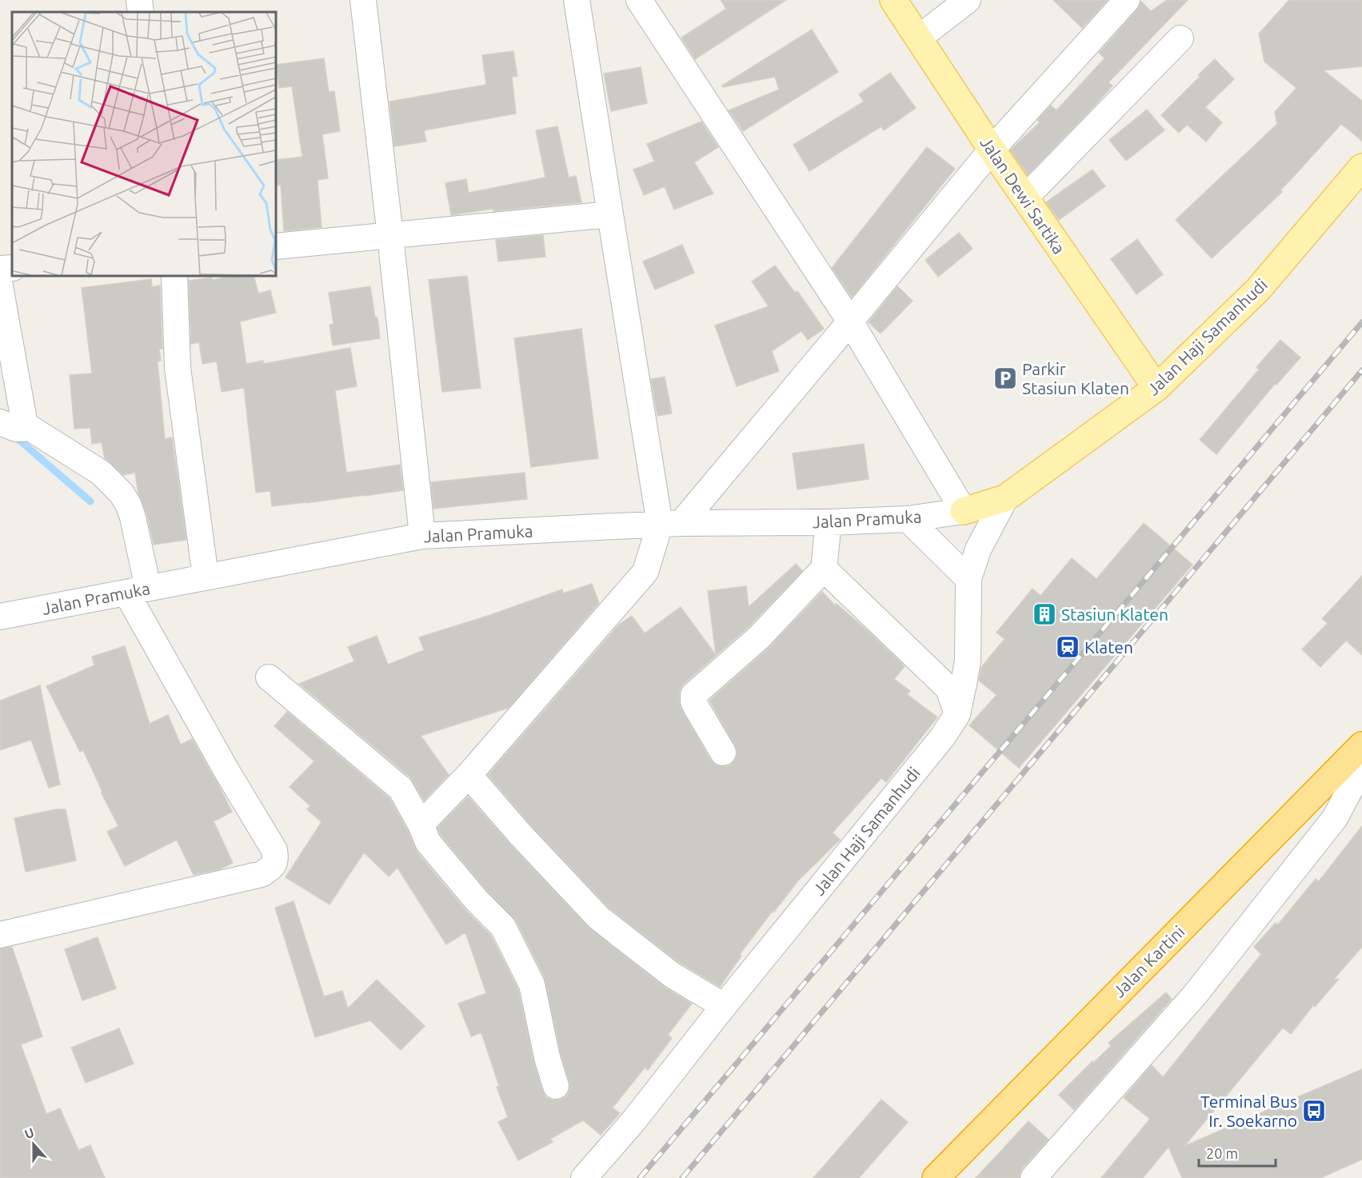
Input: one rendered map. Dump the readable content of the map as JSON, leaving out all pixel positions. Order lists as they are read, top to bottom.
{
  "streets": {
    "highway": ["Jalan Kartini"],
    "main road": ["Jalan Dewi Sartika", "Jalan Haji Samanhudi"],
    "street": ["Jalan Pramuka"]
  },
  "crossings": [
    ["Jalan Dewi Sartika", "Jalan Haji Samanhudi"],
    ["Jalan Haji Samanhudi", "Jalan Pramuka"]
  ],
  "places": {
    "parking": ["Parkir Stasiun Klaten"],
    "building": ["Stasiun Klaten"],
    "station": ["Klaten"],
    "bus stop": ["Terminal Bus Ir. Soekarno"]
  },
  "scale_bar": "20 m",
  "north": "top"
}
